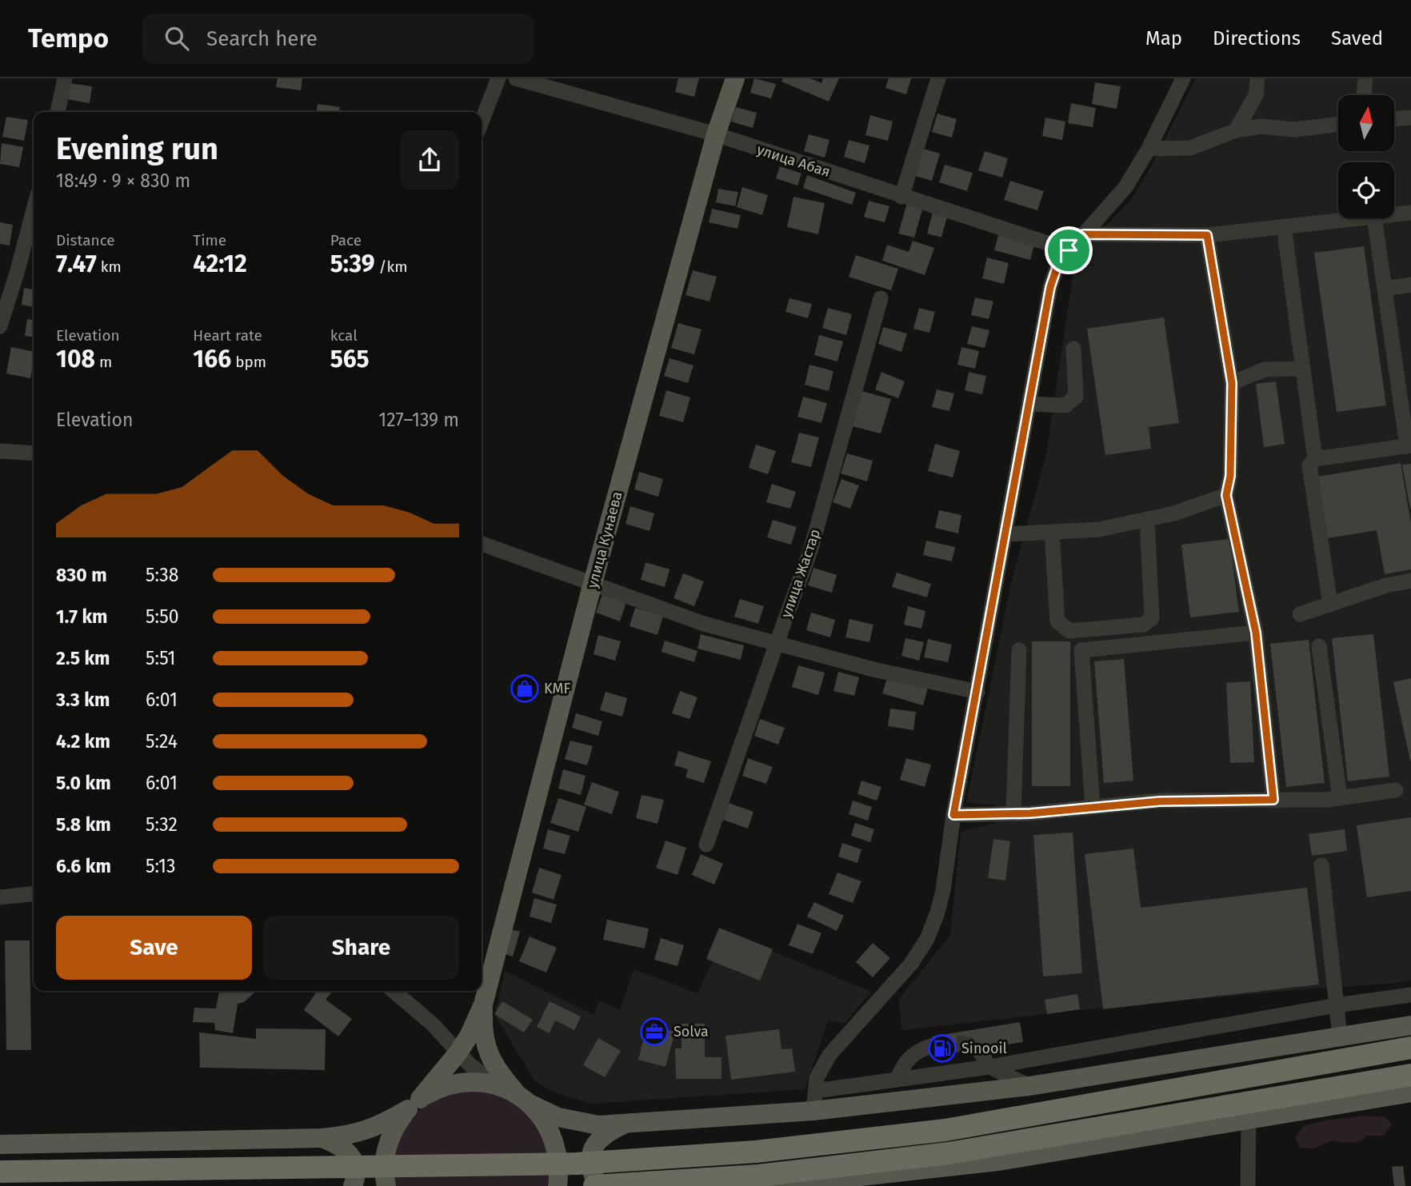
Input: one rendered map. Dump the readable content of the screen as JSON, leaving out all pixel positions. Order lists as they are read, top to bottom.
{
  "streets": {
    "main road": ["улица Кунаева"],
    "street": ["улица Абая", "улица Жастар"]
  },
  "crossings": [
    ["улица Абая", "улица Кунаева"]
  ],
  "places": {
    "shop": ["KMF"],
    "office": ["Solva"],
    "fuel station": ["Sinooil"]
  },
  "north": "top",
  "page": {
    "header": "Tempo",
    "search": "Search here",
    "nav": ["Map", "Directions", "Saved"],
    "heading": ["Evening run", "18:49 · 9 × 830 m"],
    "stats": [
      ["Distance", "7.47 km"],
      ["Time", "42:12"],
      ["Pace", "5:39 /km"],
      ["Elevation", "108 m"],
      ["Heart rate", "166 bpm"],
      ["kcal", "565"]
    ],
    "chart": ["Elevation", "127–139 m"],
    "list": [
      {
        "name": "830 m",
        "note": "5:38"
      },
      {
        "name": "1.7 km",
        "note": "5:50"
      },
      {
        "name": "2.5 km",
        "note": "5:51"
      },
      {
        "name": "3.3 km",
        "note": "6:01"
      },
      {
        "name": "4.2 km",
        "note": "5:24"
      },
      {
        "name": "5.0 km",
        "note": "6:01"
      },
      {
        "name": "5.8 km",
        "note": "5:32"
      },
      {
        "name": "6.6 km",
        "note": "5:13"
      }
    ],
    "buttons": ["Save", "Share"]
  }
}
